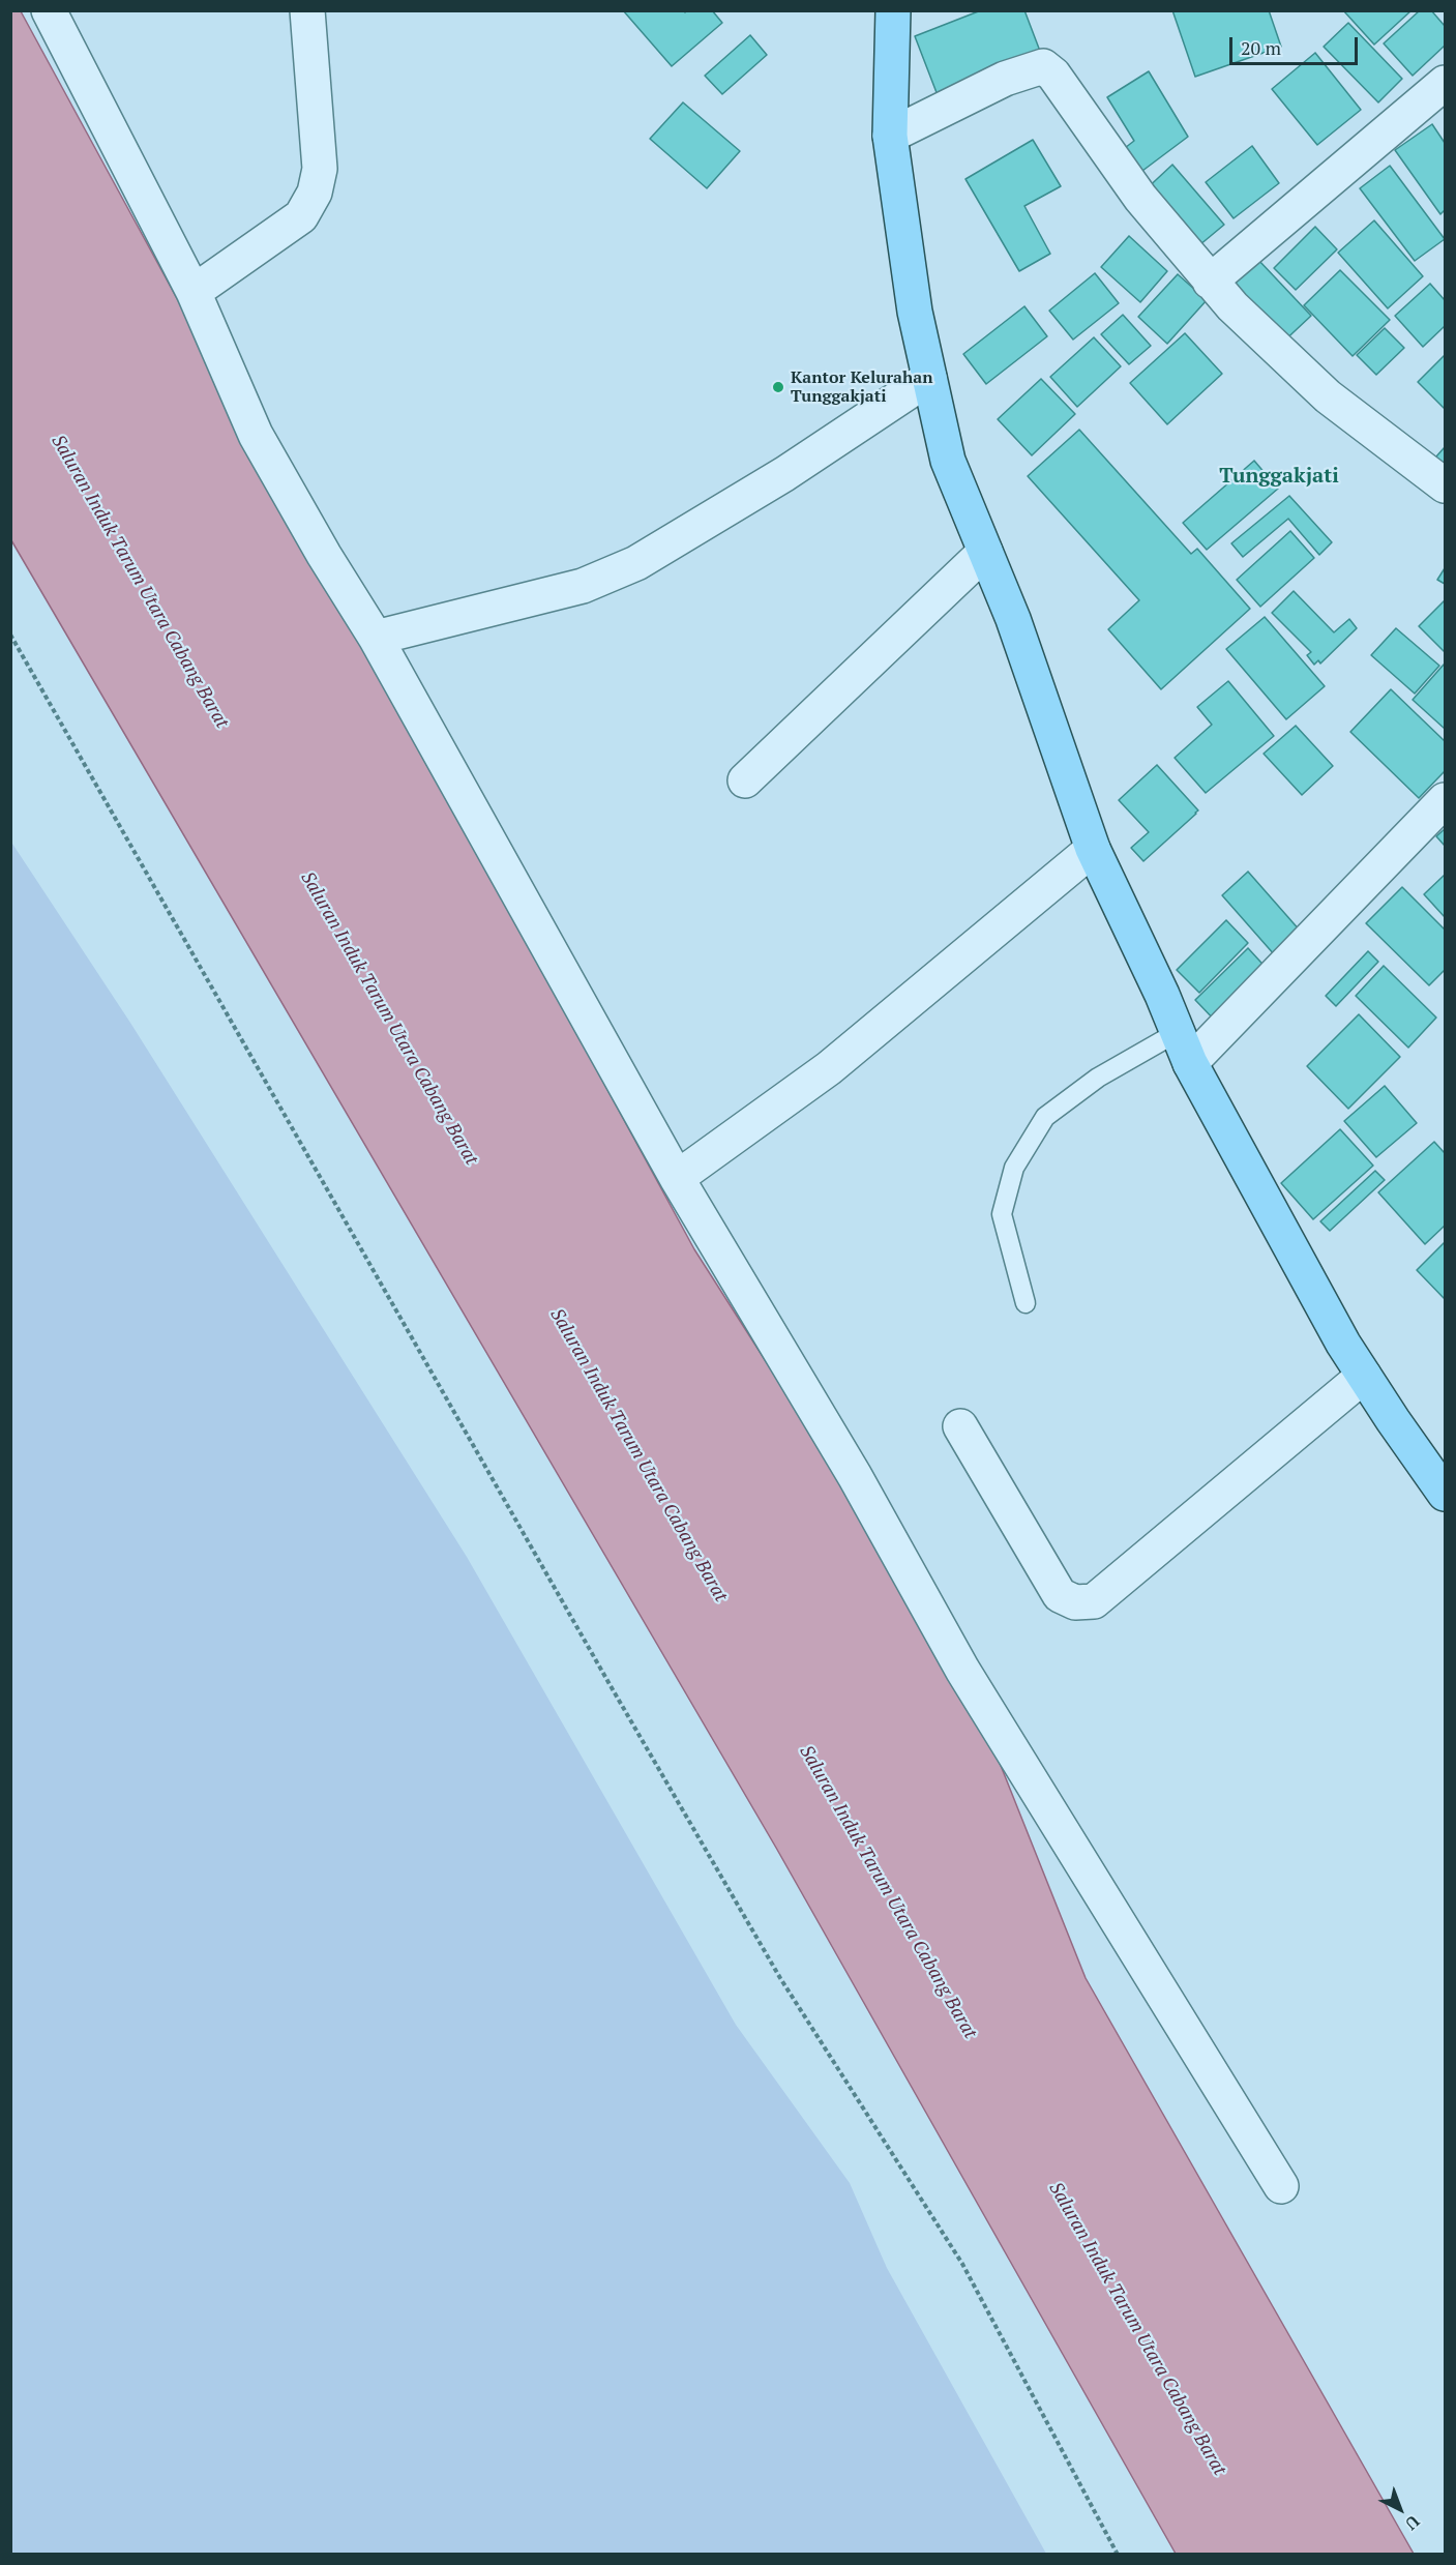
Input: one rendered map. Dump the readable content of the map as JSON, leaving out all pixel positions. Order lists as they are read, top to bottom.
{
  "districts": ["Tunggakjati"],
  "water": ["Saluran Induk Tarum Utara Cabang Barat"],
  "places": ["Kantor Kelurahan Tunggakjati"],
  "scale_bar": "20 m",
  "north": "bottom right"
}
